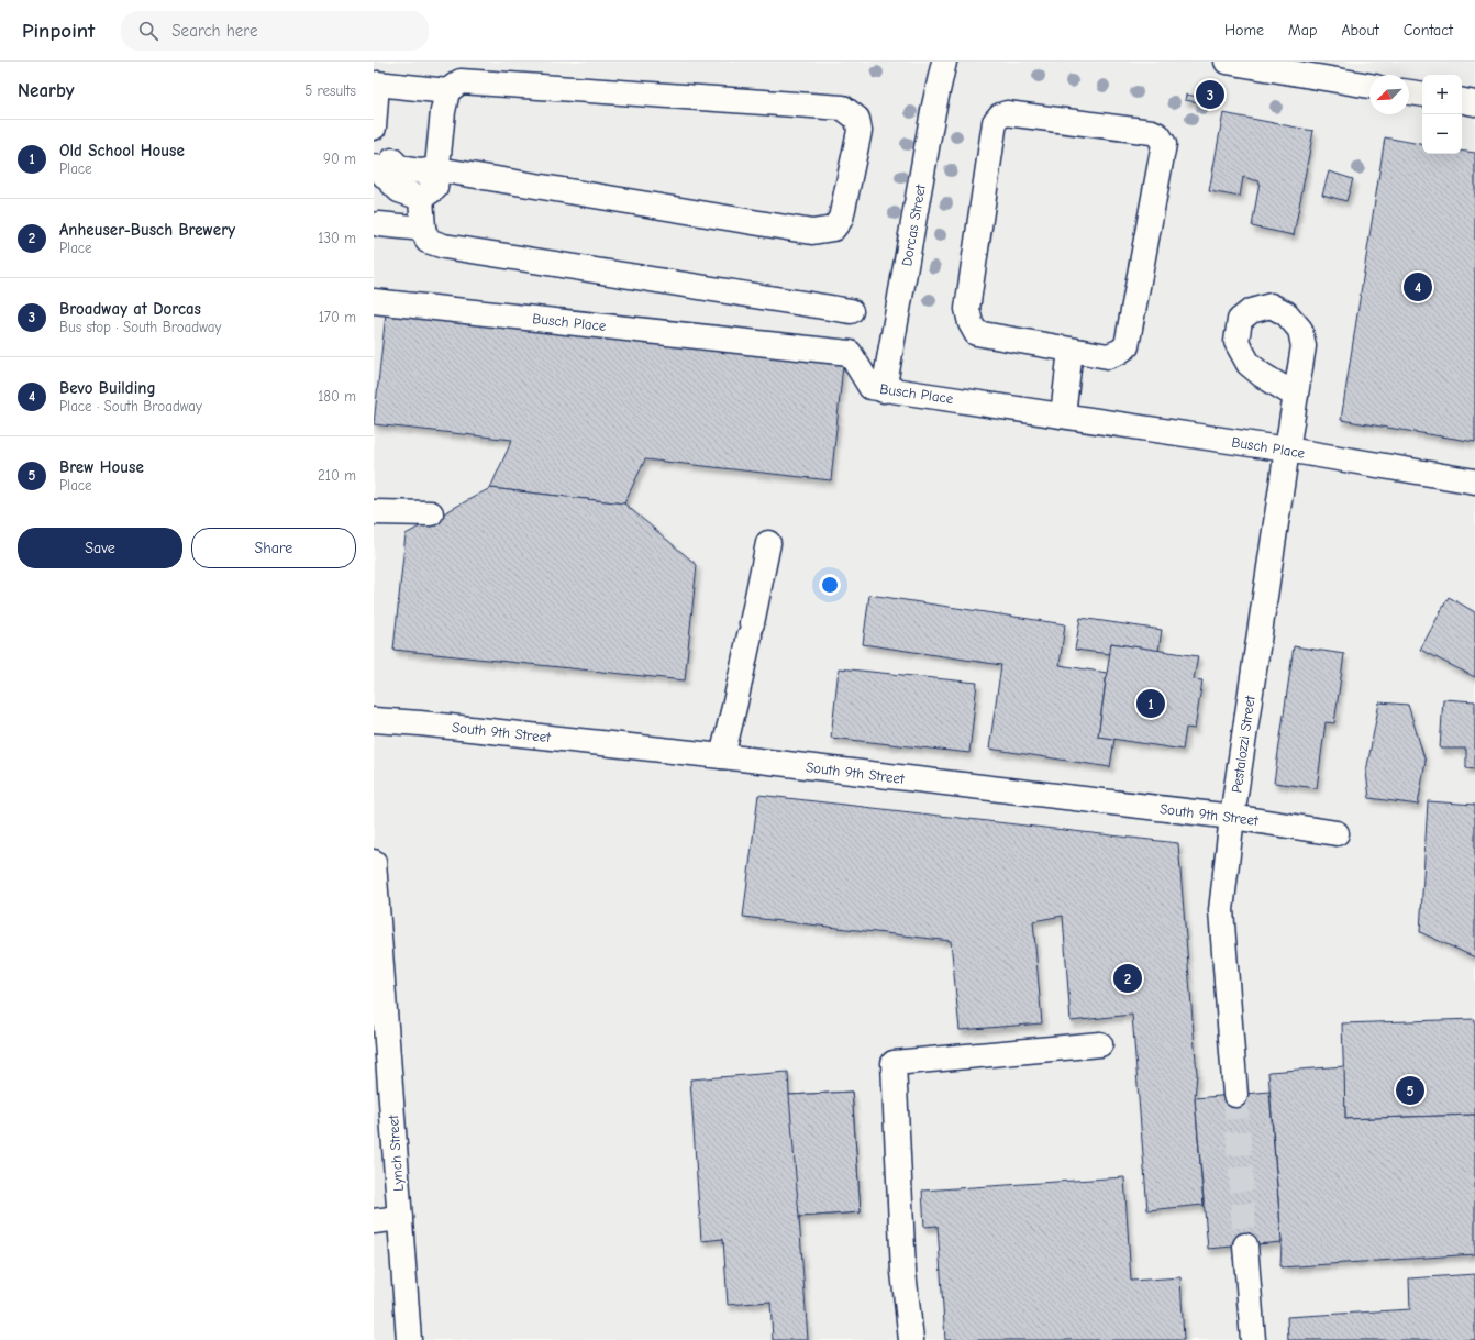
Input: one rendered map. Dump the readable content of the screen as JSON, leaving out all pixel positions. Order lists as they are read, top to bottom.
{
  "streets": {
    "street": [
      "Dorcas Street",
      "Busch Place",
      "South 9th Street",
      "Pestalozzi Street",
      "Lynch Street"
    ]
  },
  "crossings": [
    ["Dorcas Street", "Busch Place"],
    ["Busch Place", "Pestalozzi Street"],
    ["South 9th Street", "Pestalozzi Street"]
  ],
  "north": "bottom left",
  "page": {
    "header": "Pinpoint",
    "search": "Search here",
    "nav": [
      "Home",
      "Map",
      "About",
      "Contact"
    ],
    "heading": ["Nearby", "5 results"],
    "map_buttons": ["+", "−"],
    "pins": [
      "3",
      "4",
      "1",
      "2",
      "5"
    ],
    "list": [
      {
        "mark": "1",
        "name": "Old School House",
        "note": "Place",
        "value": "90 m"
      },
      {
        "mark": "2",
        "name": "Anheuser-Busch Brewery",
        "note": "Place",
        "value": "130 m"
      },
      {
        "mark": "3",
        "name": "Broadway at Dorcas",
        "note": "Bus stop · South Broadway",
        "value": "170 m"
      },
      {
        "mark": "4",
        "name": "Bevo Building",
        "note": "Place · South Broadway",
        "value": "180 m"
      },
      {
        "mark": "5",
        "name": "Brew House",
        "note": "Place",
        "value": "210 m"
      }
    ],
    "buttons": ["Save", "Share"]
  }
}
